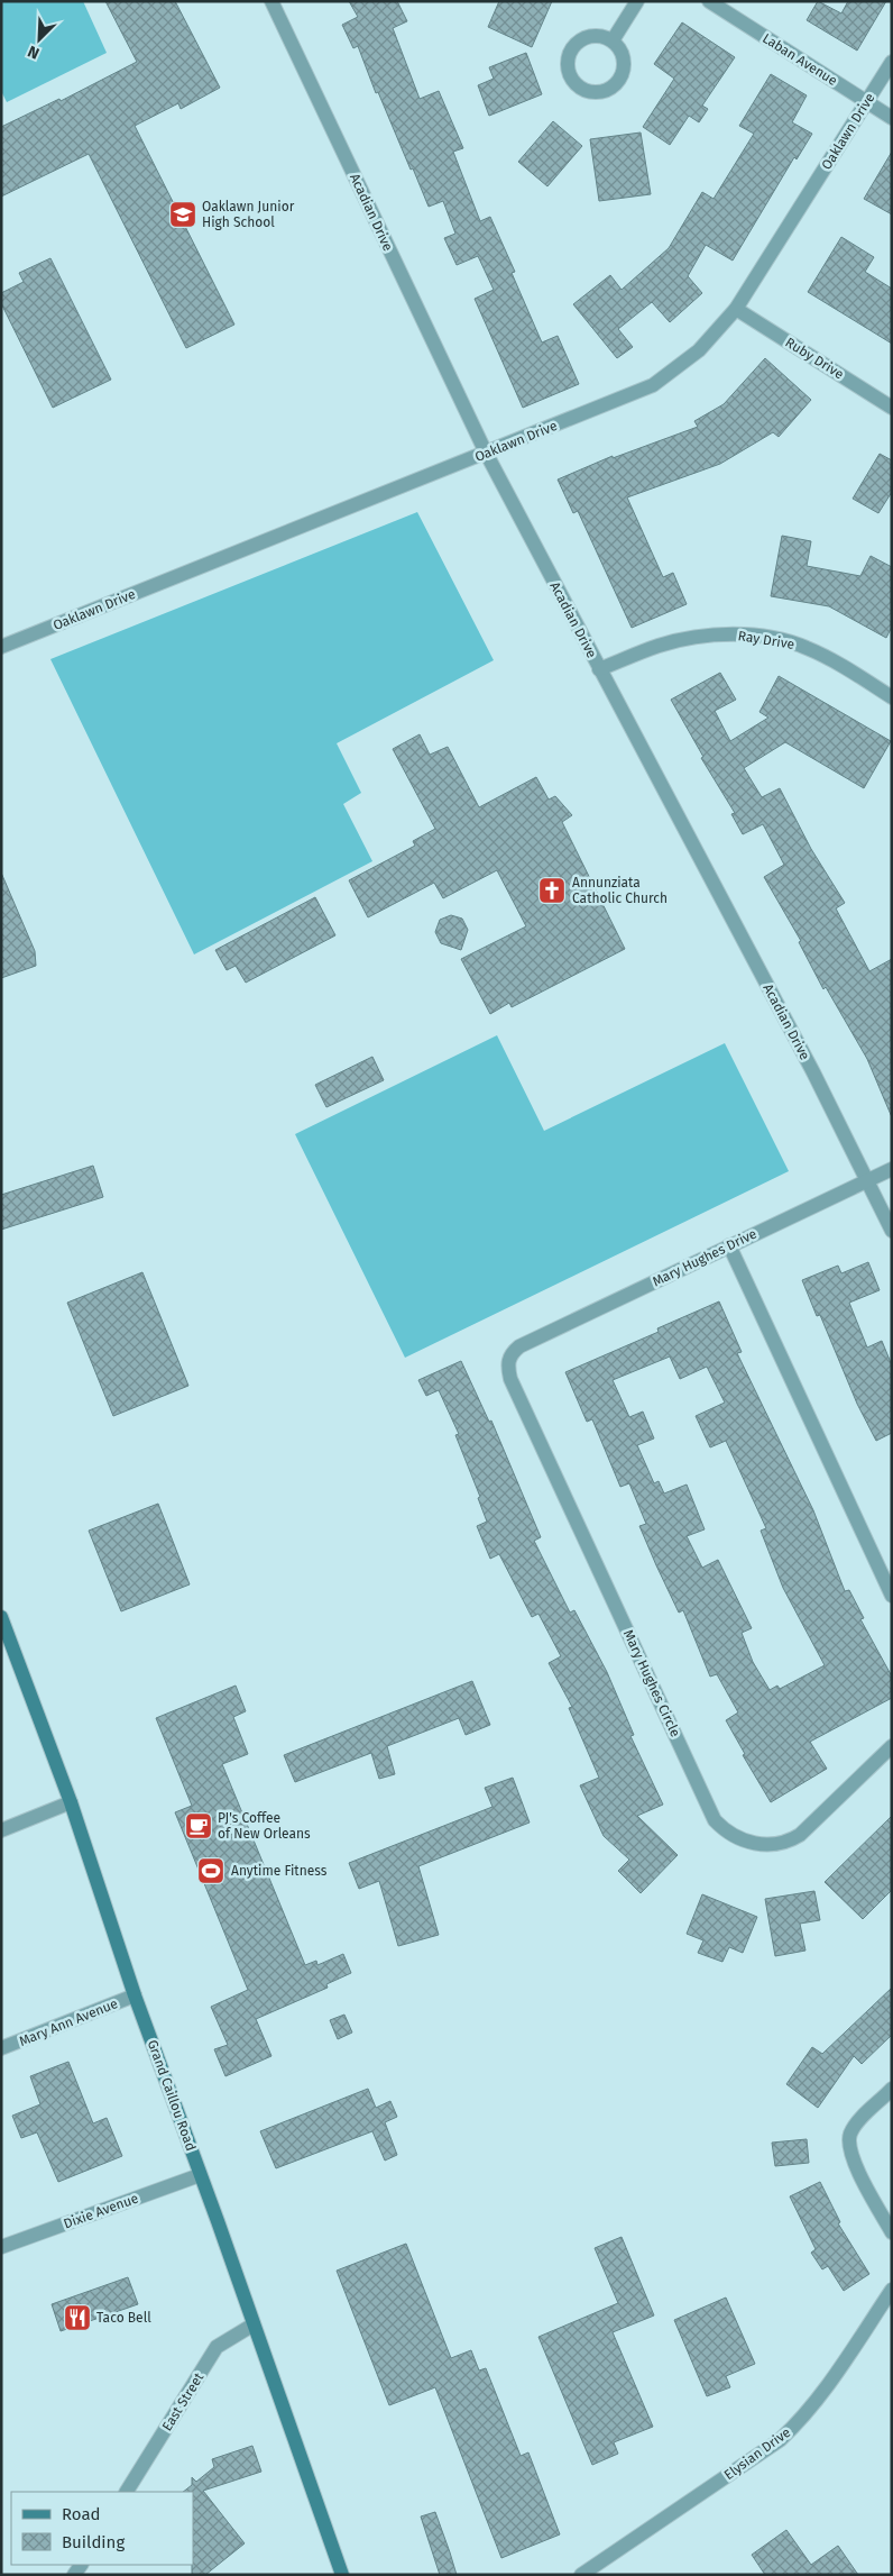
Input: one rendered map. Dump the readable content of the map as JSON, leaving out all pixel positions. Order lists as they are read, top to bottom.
{
  "streets": {
    "main road": ["Grand Caillou Road"],
    "street": [
      "Laban Avenue",
      "Oaklawn Drive",
      "Acadian Drive",
      "Ruby Drive",
      "Ray Drive",
      "Mary Hughes Drive",
      "Mary Hughes Circle",
      "Mary Ann Avenue",
      "Dixie Avenue",
      "East Street",
      "Elysian Drive"
    ]
  },
  "crossings": [
    ["Laban Avenue", "Oaklawn Drive"],
    ["Oaklawn Drive", "Acadian Drive"],
    ["Oaklawn Drive", "Ruby Drive"],
    ["Acadian Drive", "Ray Drive"],
    ["Acadian Drive", "Mary Hughes Drive"],
    ["Mary Hughes Drive", "Mary Hughes Circle"],
    ["Mary Ann Avenue", "Grand Caillou Road"],
    ["Grand Caillou Road", "Dixie Avenue"],
    ["Grand Caillou Road", "East Street"]
  ],
  "places": {
    "school or university": ["Oaklawn Junior High School"],
    "church": ["Annunziata Catholic Church"],
    "cafe": ["PJ's Coffee of New Orleans"],
    "sports": ["Anytime Fitness"],
    "restaurant": ["Taco Bell"]
  },
  "legend": ["Road", "Building"],
  "north": "bottom left"
}
